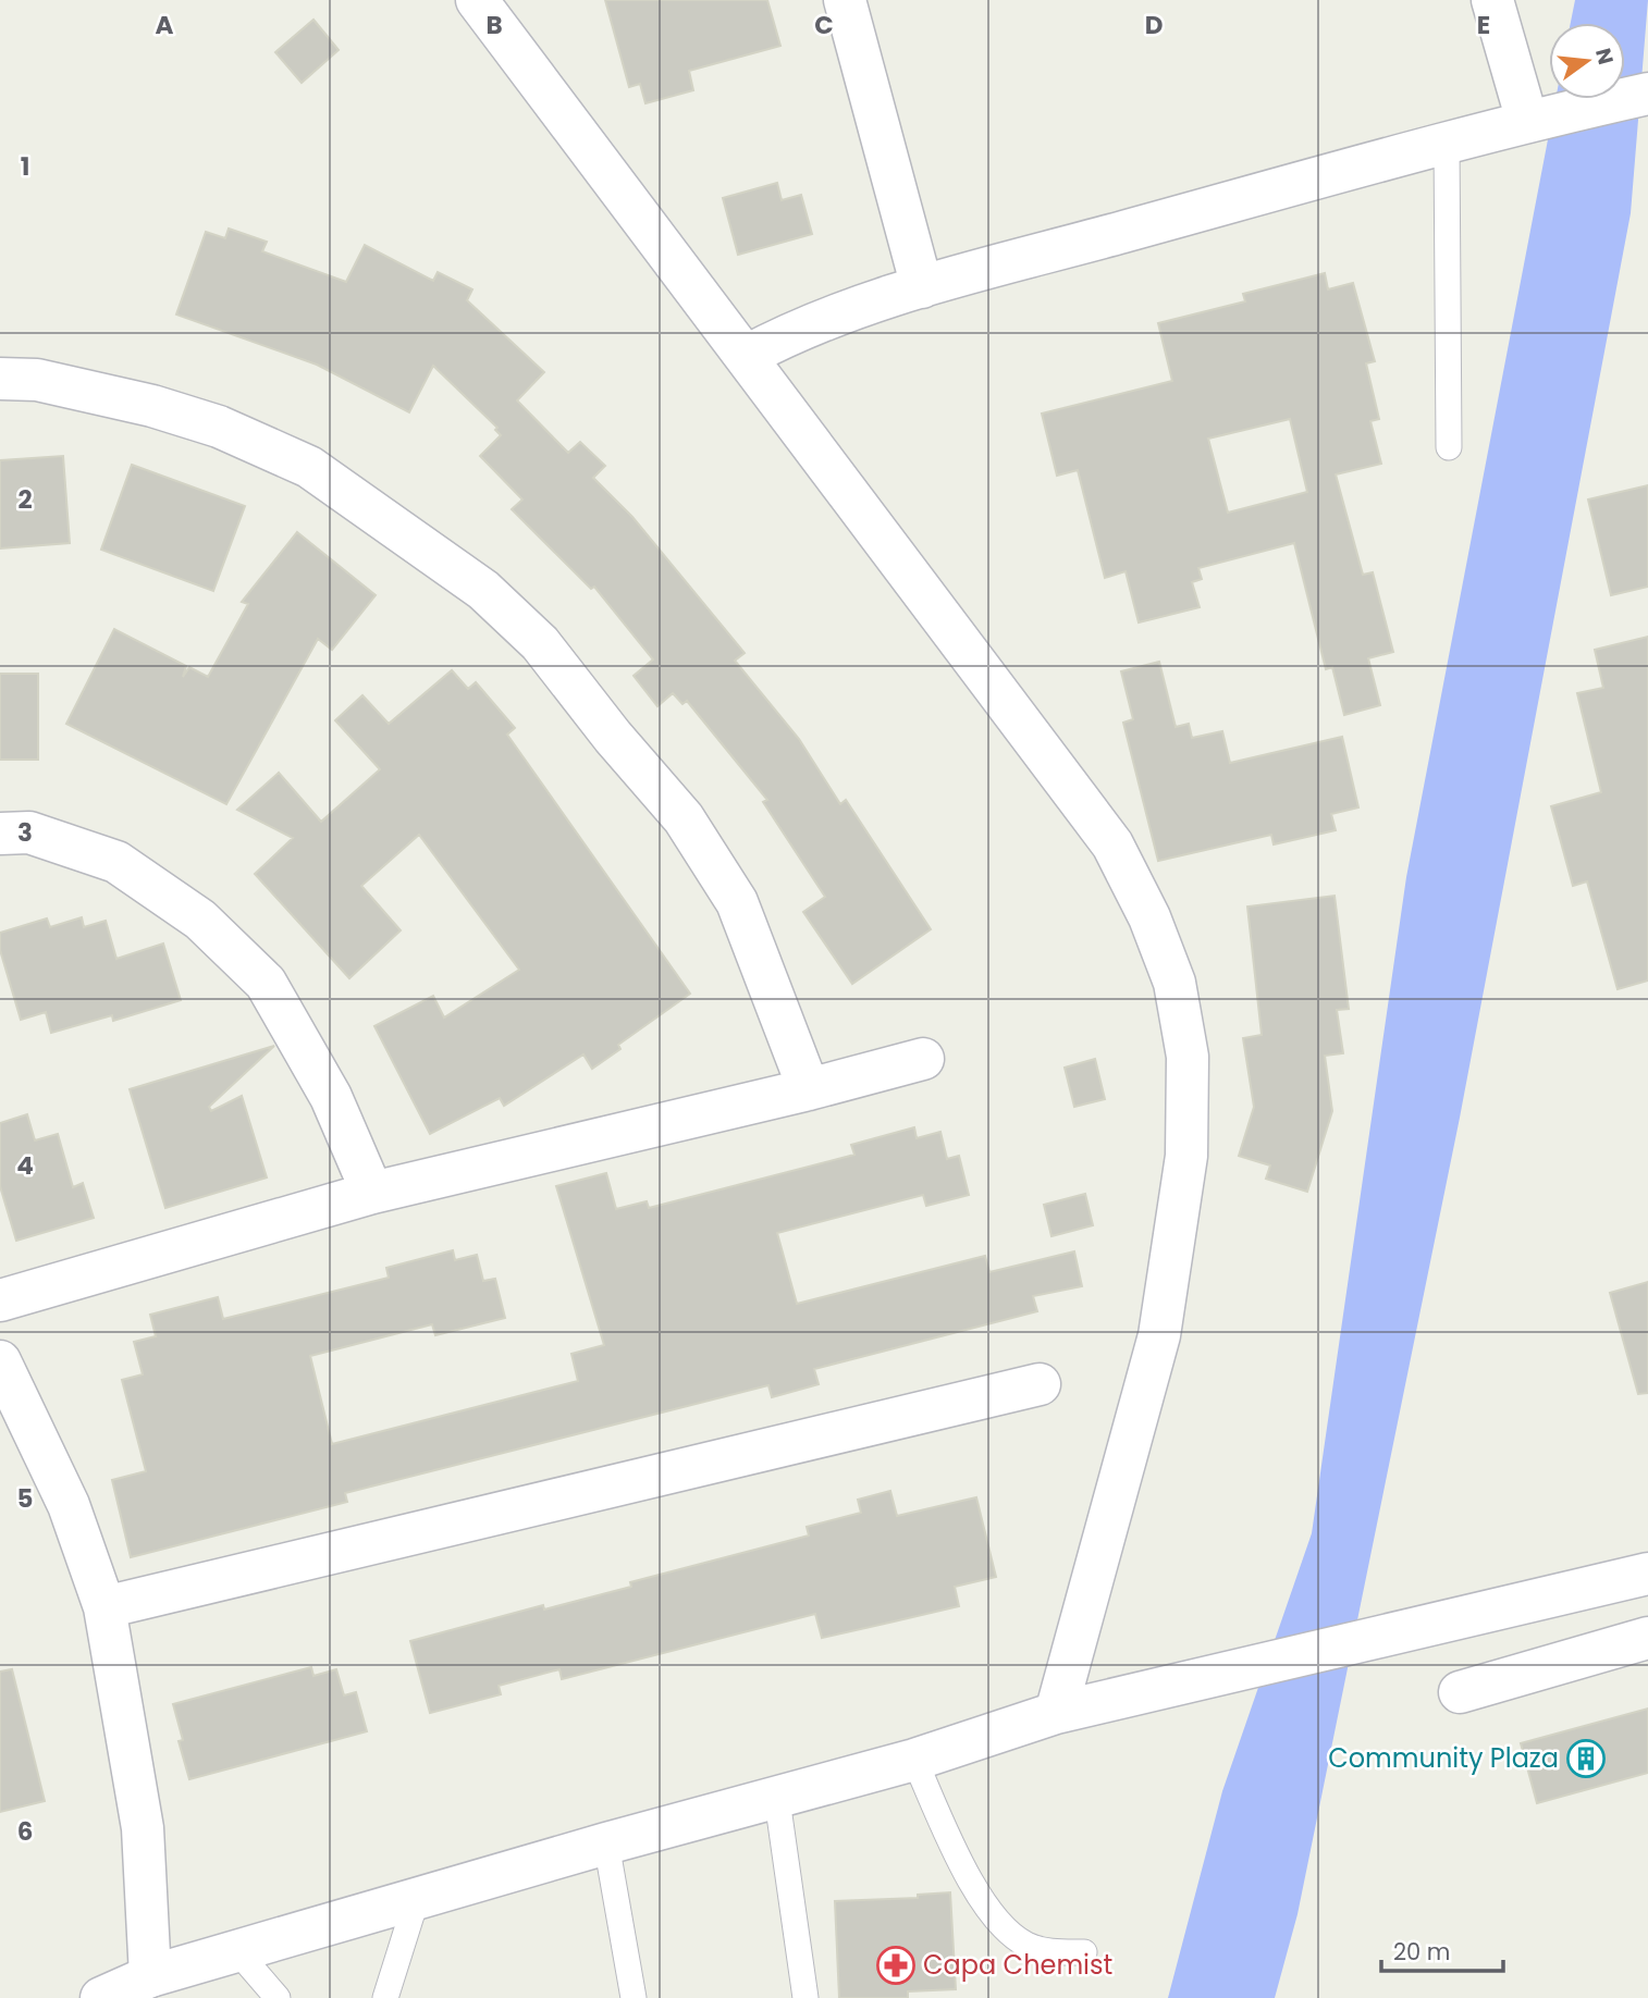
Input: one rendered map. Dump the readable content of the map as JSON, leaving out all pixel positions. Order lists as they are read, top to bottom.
{
  "places": {
    "building": ["Community Plaza"],
    "pharmacy": ["Capa Chemist"]
  },
  "scale_bar": "20 m",
  "north": "right",
  "grid": {
    "columns": [
      "A",
      "B",
      "C",
      "D",
      "E"
    ],
    "rows": [
      "1",
      "2",
      "3",
      "4",
      "5",
      "6"
    ]
  }
}
